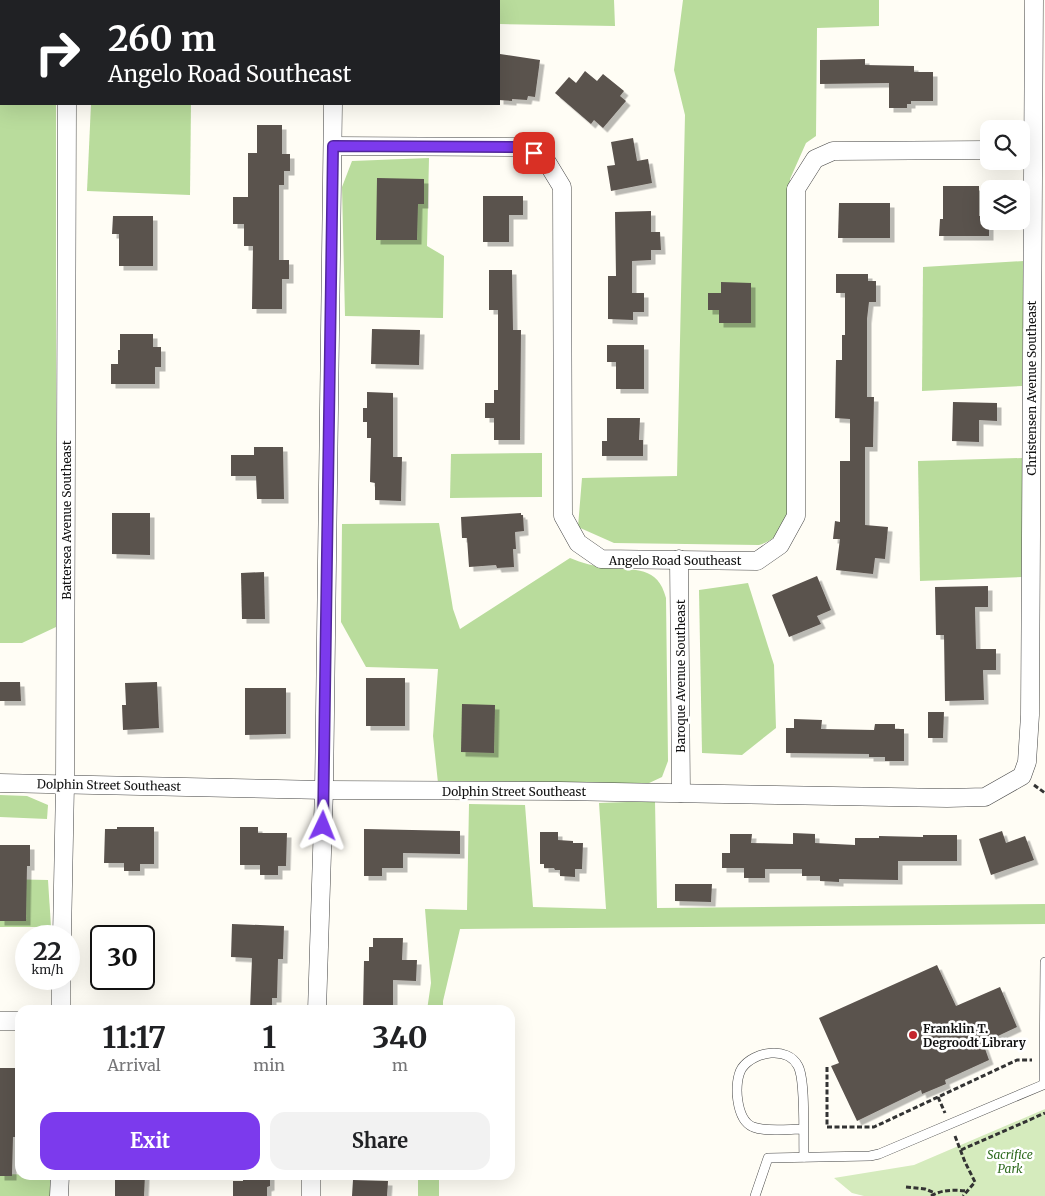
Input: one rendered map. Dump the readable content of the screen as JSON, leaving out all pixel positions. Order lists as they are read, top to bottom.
{
  "streets": {
    "street": [
      "Christensen Avenue Southeast",
      "Battersea Avenue Southeast",
      "Angelo Road Southeast",
      "Baroque Avenue Southeast",
      "Dolphin Street Southeast"
    ]
  },
  "crossings": [
    ["Christensen Avenue Southeast", "Dolphin Street Southeast"],
    ["Battersea Avenue Southeast", "Dolphin Street Southeast"],
    ["Angelo Road Southeast", "Baroque Avenue Southeast"],
    ["Baroque Avenue Southeast", "Dolphin Street Southeast"]
  ],
  "parks": ["Sacrifice Park"],
  "places": ["Franklin T. Degroodt Library"],
  "page": {
    "turn": ["260 m", "Angelo Road Southeast"],
    "speed": "22 km/h",
    "limit": "30",
    "eta": [
      "11:17",
      "Arrival",
      "1",
      "min",
      "340",
      "m"
    ],
    "buttons": ["Exit", "Share"]
  }
}
